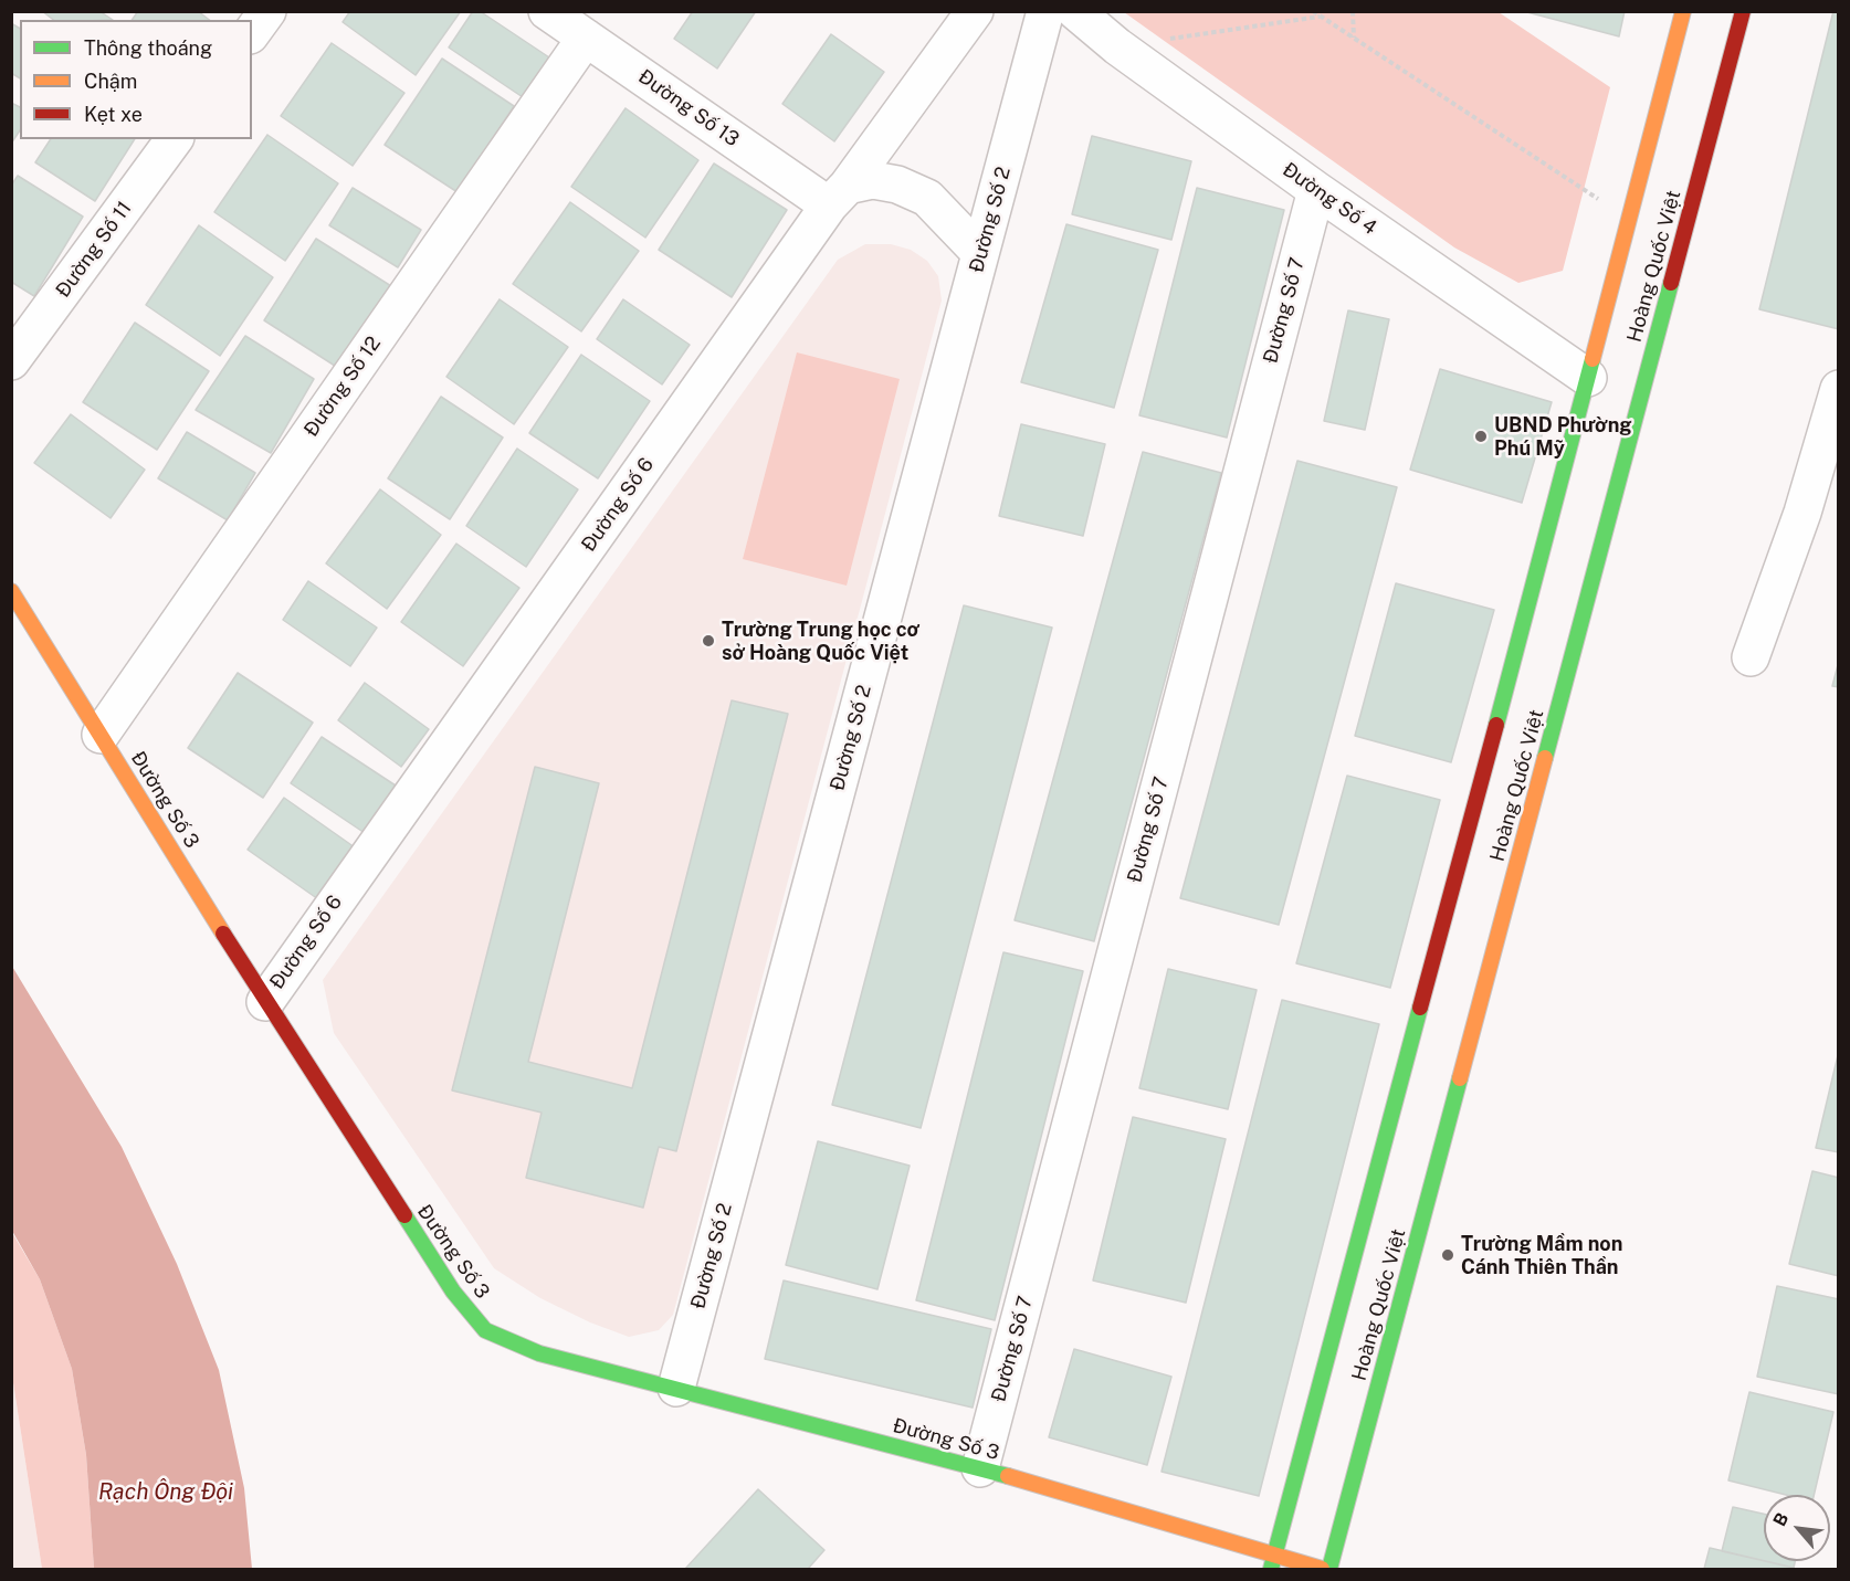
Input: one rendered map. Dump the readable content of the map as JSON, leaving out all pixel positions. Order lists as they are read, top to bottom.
{
  "streets": {
    "main road": ["Hoàng Quốc Việt", "Đường Số 3"],
    "street": [
      "Đường Số 13",
      "Đường Số 4",
      "Đường Số 2",
      "Đường Số 11",
      "Đường Số 7",
      "Đường Số 12",
      "Đường Số 6"
    ]
  },
  "crossings": [
    ["Đường Số 13", "Đường Số 12"],
    ["Đường Số 13", "Đường Số 6"],
    ["Đường Số 4", "Hoàng Quốc Việt"],
    ["Đường Số 4", "Đường Số 7"],
    ["Đường Số 2", "Đường Số 3"],
    ["Hoàng Quốc Việt", "Đường Số 3"],
    ["Đường Số 7", "Đường Số 3"],
    ["Đường Số 12", "Đường Số 3"],
    ["Đường Số 6", "Đường Số 3"]
  ],
  "water": ["Rạch Ông Đội"],
  "places": ["UBND Phường Phú Mỹ", "Trường Trung học cơ sở Hoàng Quốc Việt", "Trường Mầm non Cánh Thiên Thần"],
  "legend": ["Thông thoáng", "Chậm", "Kẹt xe"],
  "north": "top left"
}
